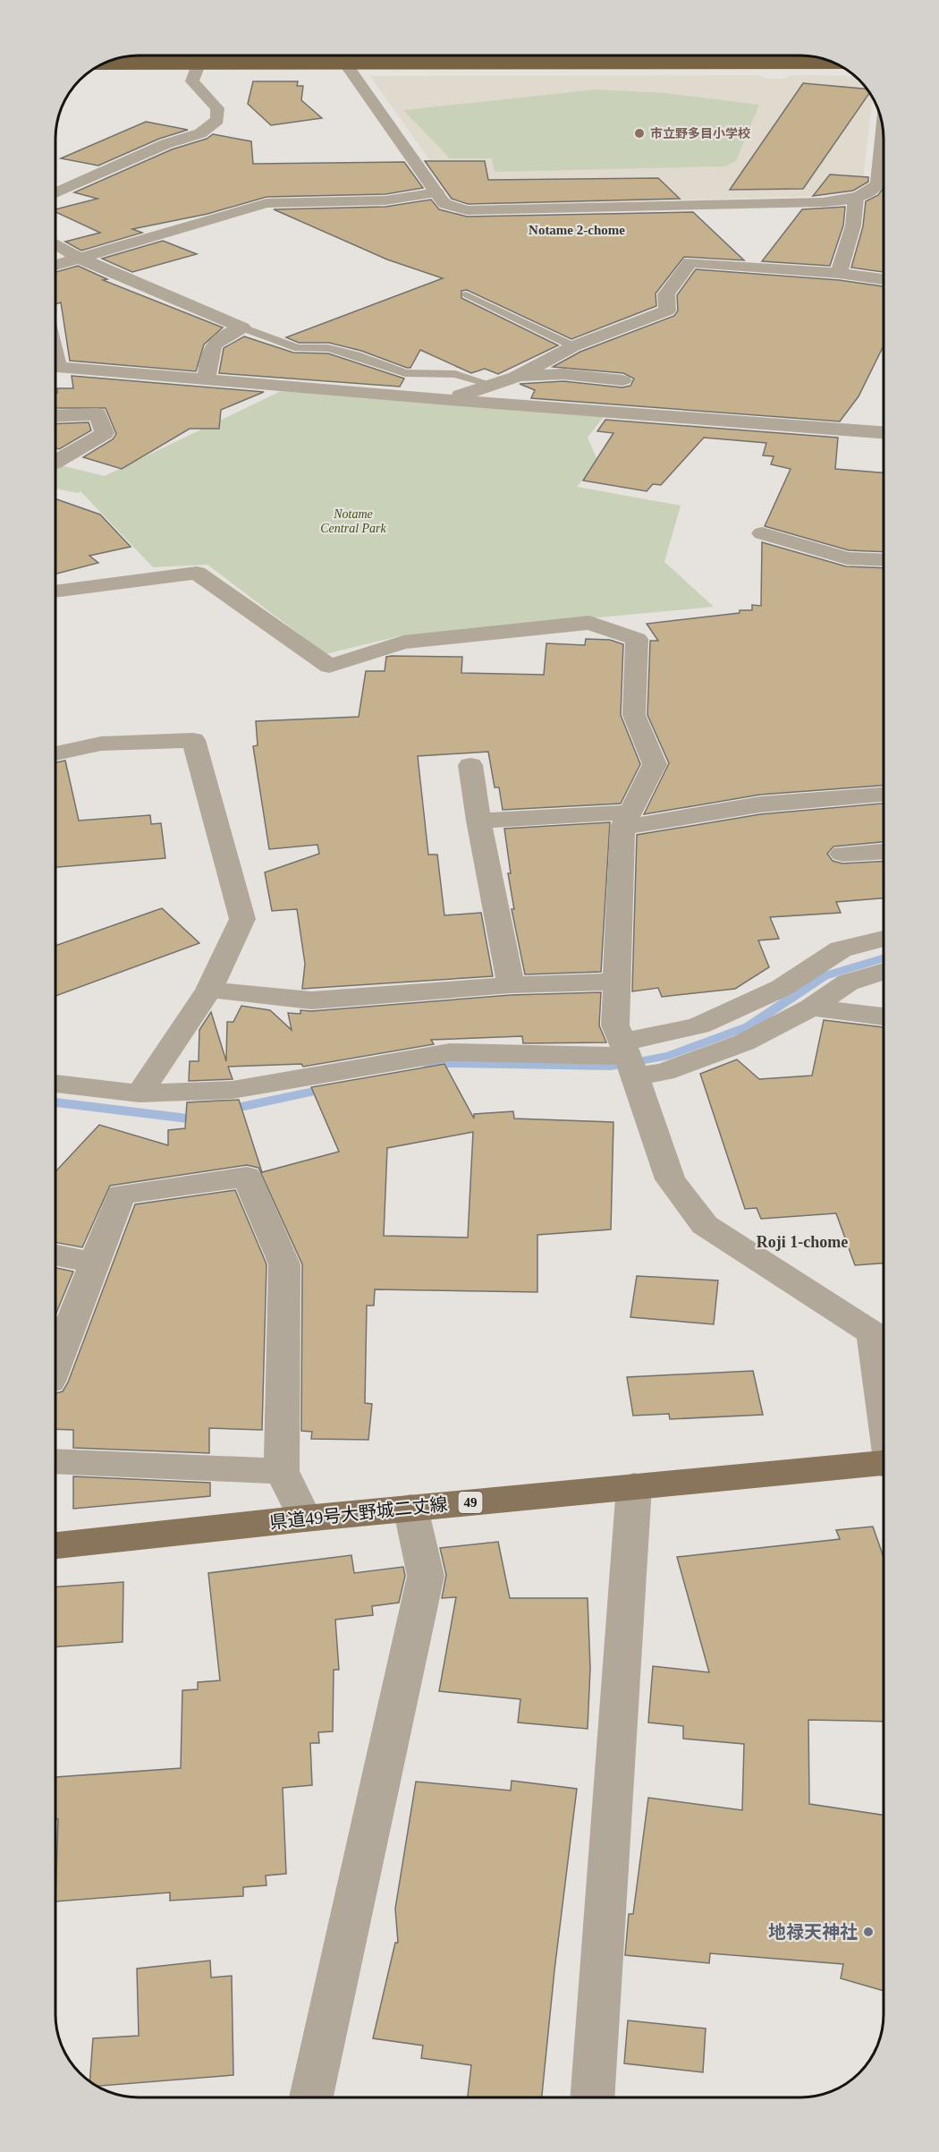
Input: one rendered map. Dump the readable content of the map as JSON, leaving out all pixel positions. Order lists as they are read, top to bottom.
{
  "streets": {
    "main road": ["49", "県道49号大野城二丈線"]
  },
  "districts": ["Notame 2-chome", "Roji 1-chome"],
  "parks": ["Notame Central Park"],
  "places": ["市立野多目小学校", "地禄天神社"]
}
